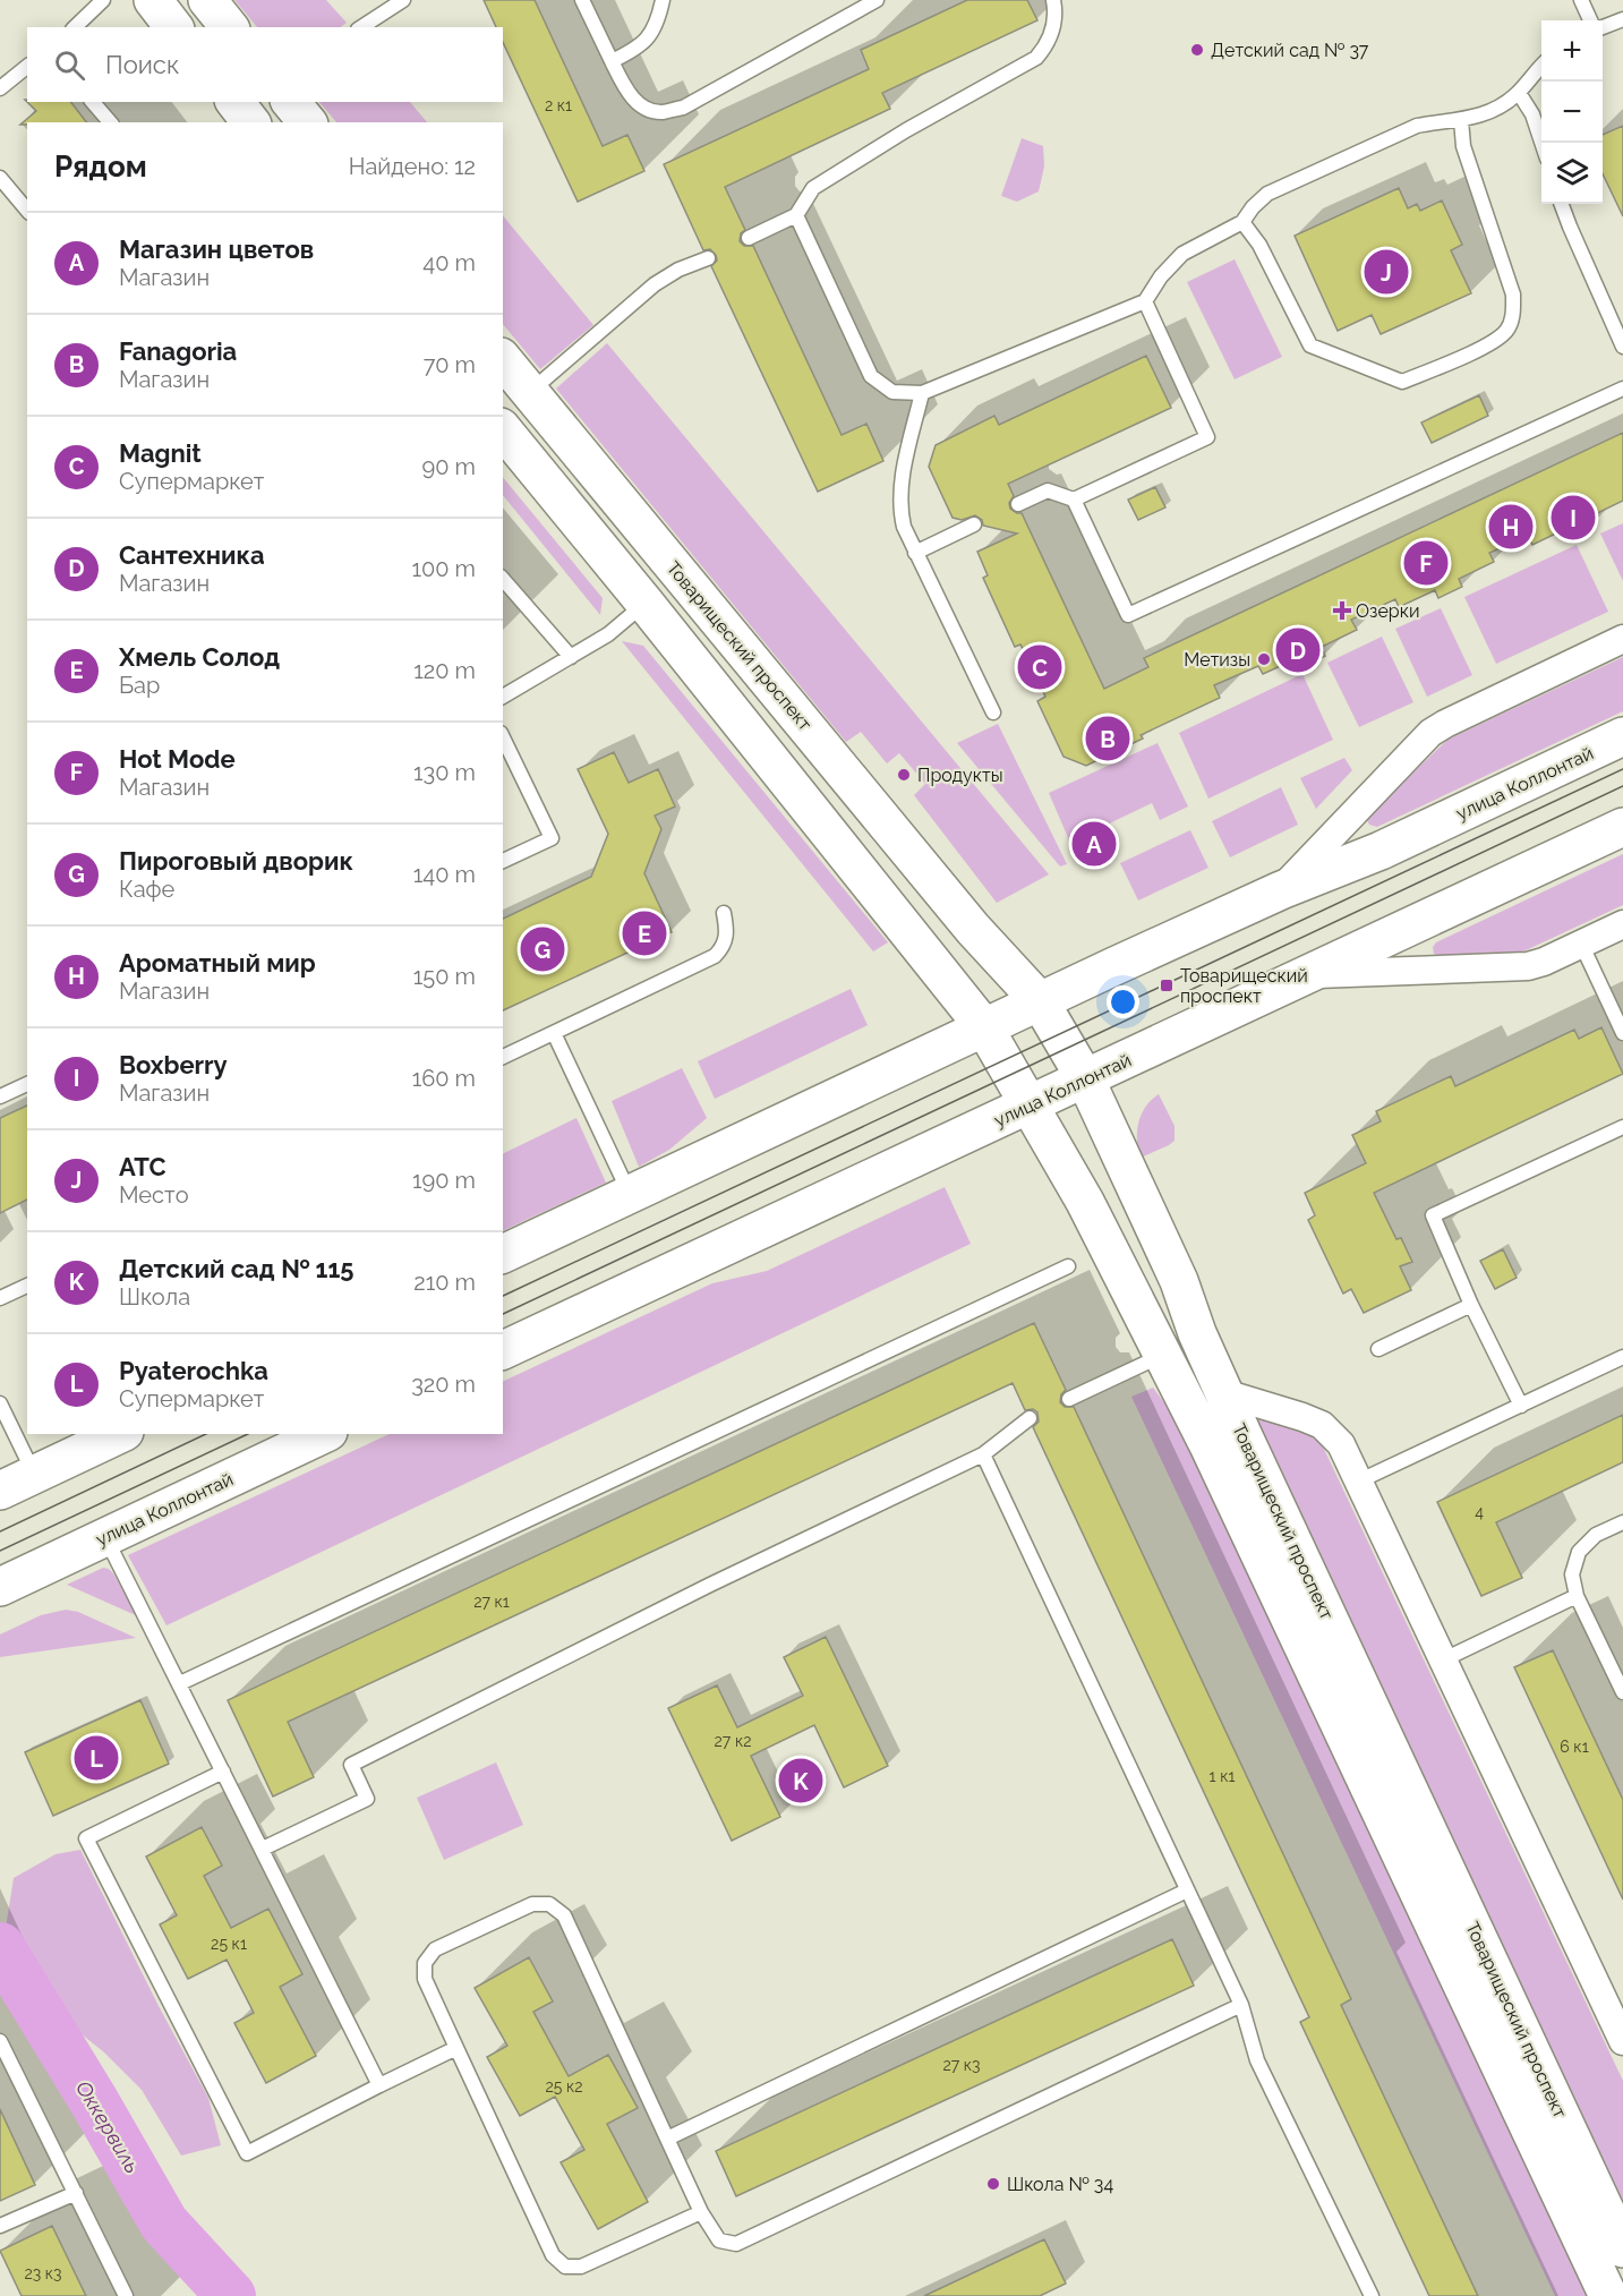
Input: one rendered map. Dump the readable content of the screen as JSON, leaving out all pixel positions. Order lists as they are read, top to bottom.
{
  "streets": {
    "street": ["Товарищеский проспект", "улица Коллонтай"]
  },
  "crossings": [
    ["Товарищеский проспект", "улица Коллонтай"]
  ],
  "water": ["Оккервиль"],
  "places": {
    "other": [
      "Детский сад № 37",
      "Метизы",
      "Продукты",
      "Школа № 34"
    ],
    "health": ["Озерки"],
    "transit": ["Товарищеский проспект"]
  },
  "house_numbers": [
    "2 к1",
    "4",
    "27 к1",
    "27 к2",
    "6 к1",
    "1 к1",
    "25 к1",
    "27 к3",
    "25 к2",
    "23 к3"
  ],
  "page": {
    "map_buttons": ["+", "−"],
    "search": "Поиск",
    "heading": ["Рядом", "Найдено: 12"],
    "list": [
      {
        "mark": "A",
        "name": "Магазин цветов",
        "note": "Магазин",
        "value": "40 m"
      },
      {
        "mark": "B",
        "name": "Fanagoria",
        "note": "Магазин",
        "value": "70 m"
      },
      {
        "mark": "C",
        "name": "Magnit",
        "note": "Супермаркет",
        "value": "90 m"
      },
      {
        "mark": "D",
        "name": "Сантехника",
        "note": "Магазин",
        "value": "100 m"
      },
      {
        "mark": "E",
        "name": "Хмель Солод",
        "note": "Бар",
        "value": "120 m"
      },
      {
        "mark": "F",
        "name": "Hot Mode",
        "note": "Магазин",
        "value": "130 m"
      },
      {
        "mark": "G",
        "name": "Пироговый дворик",
        "note": "Кафе",
        "value": "140 m"
      },
      {
        "mark": "H",
        "name": "Ароматный мир",
        "note": "Магазин",
        "value": "150 m"
      },
      {
        "mark": "I",
        "name": "Boxberry",
        "note": "Магазин",
        "value": "160 m"
      },
      {
        "mark": "J",
        "name": "АТС",
        "note": "Место",
        "value": "190 m"
      },
      {
        "mark": "K",
        "name": "Детский сад № 115",
        "note": "Школа",
        "value": "210 m"
      },
      {
        "mark": "L",
        "name": "Pyaterochka",
        "note": "Супермаркет",
        "value": "320 m"
      }
    ],
    "pins": [
      "J",
      "I",
      "H",
      "F",
      "D",
      "C",
      "B",
      "A",
      "E",
      "G",
      "L",
      "K"
    ]
  }
}
